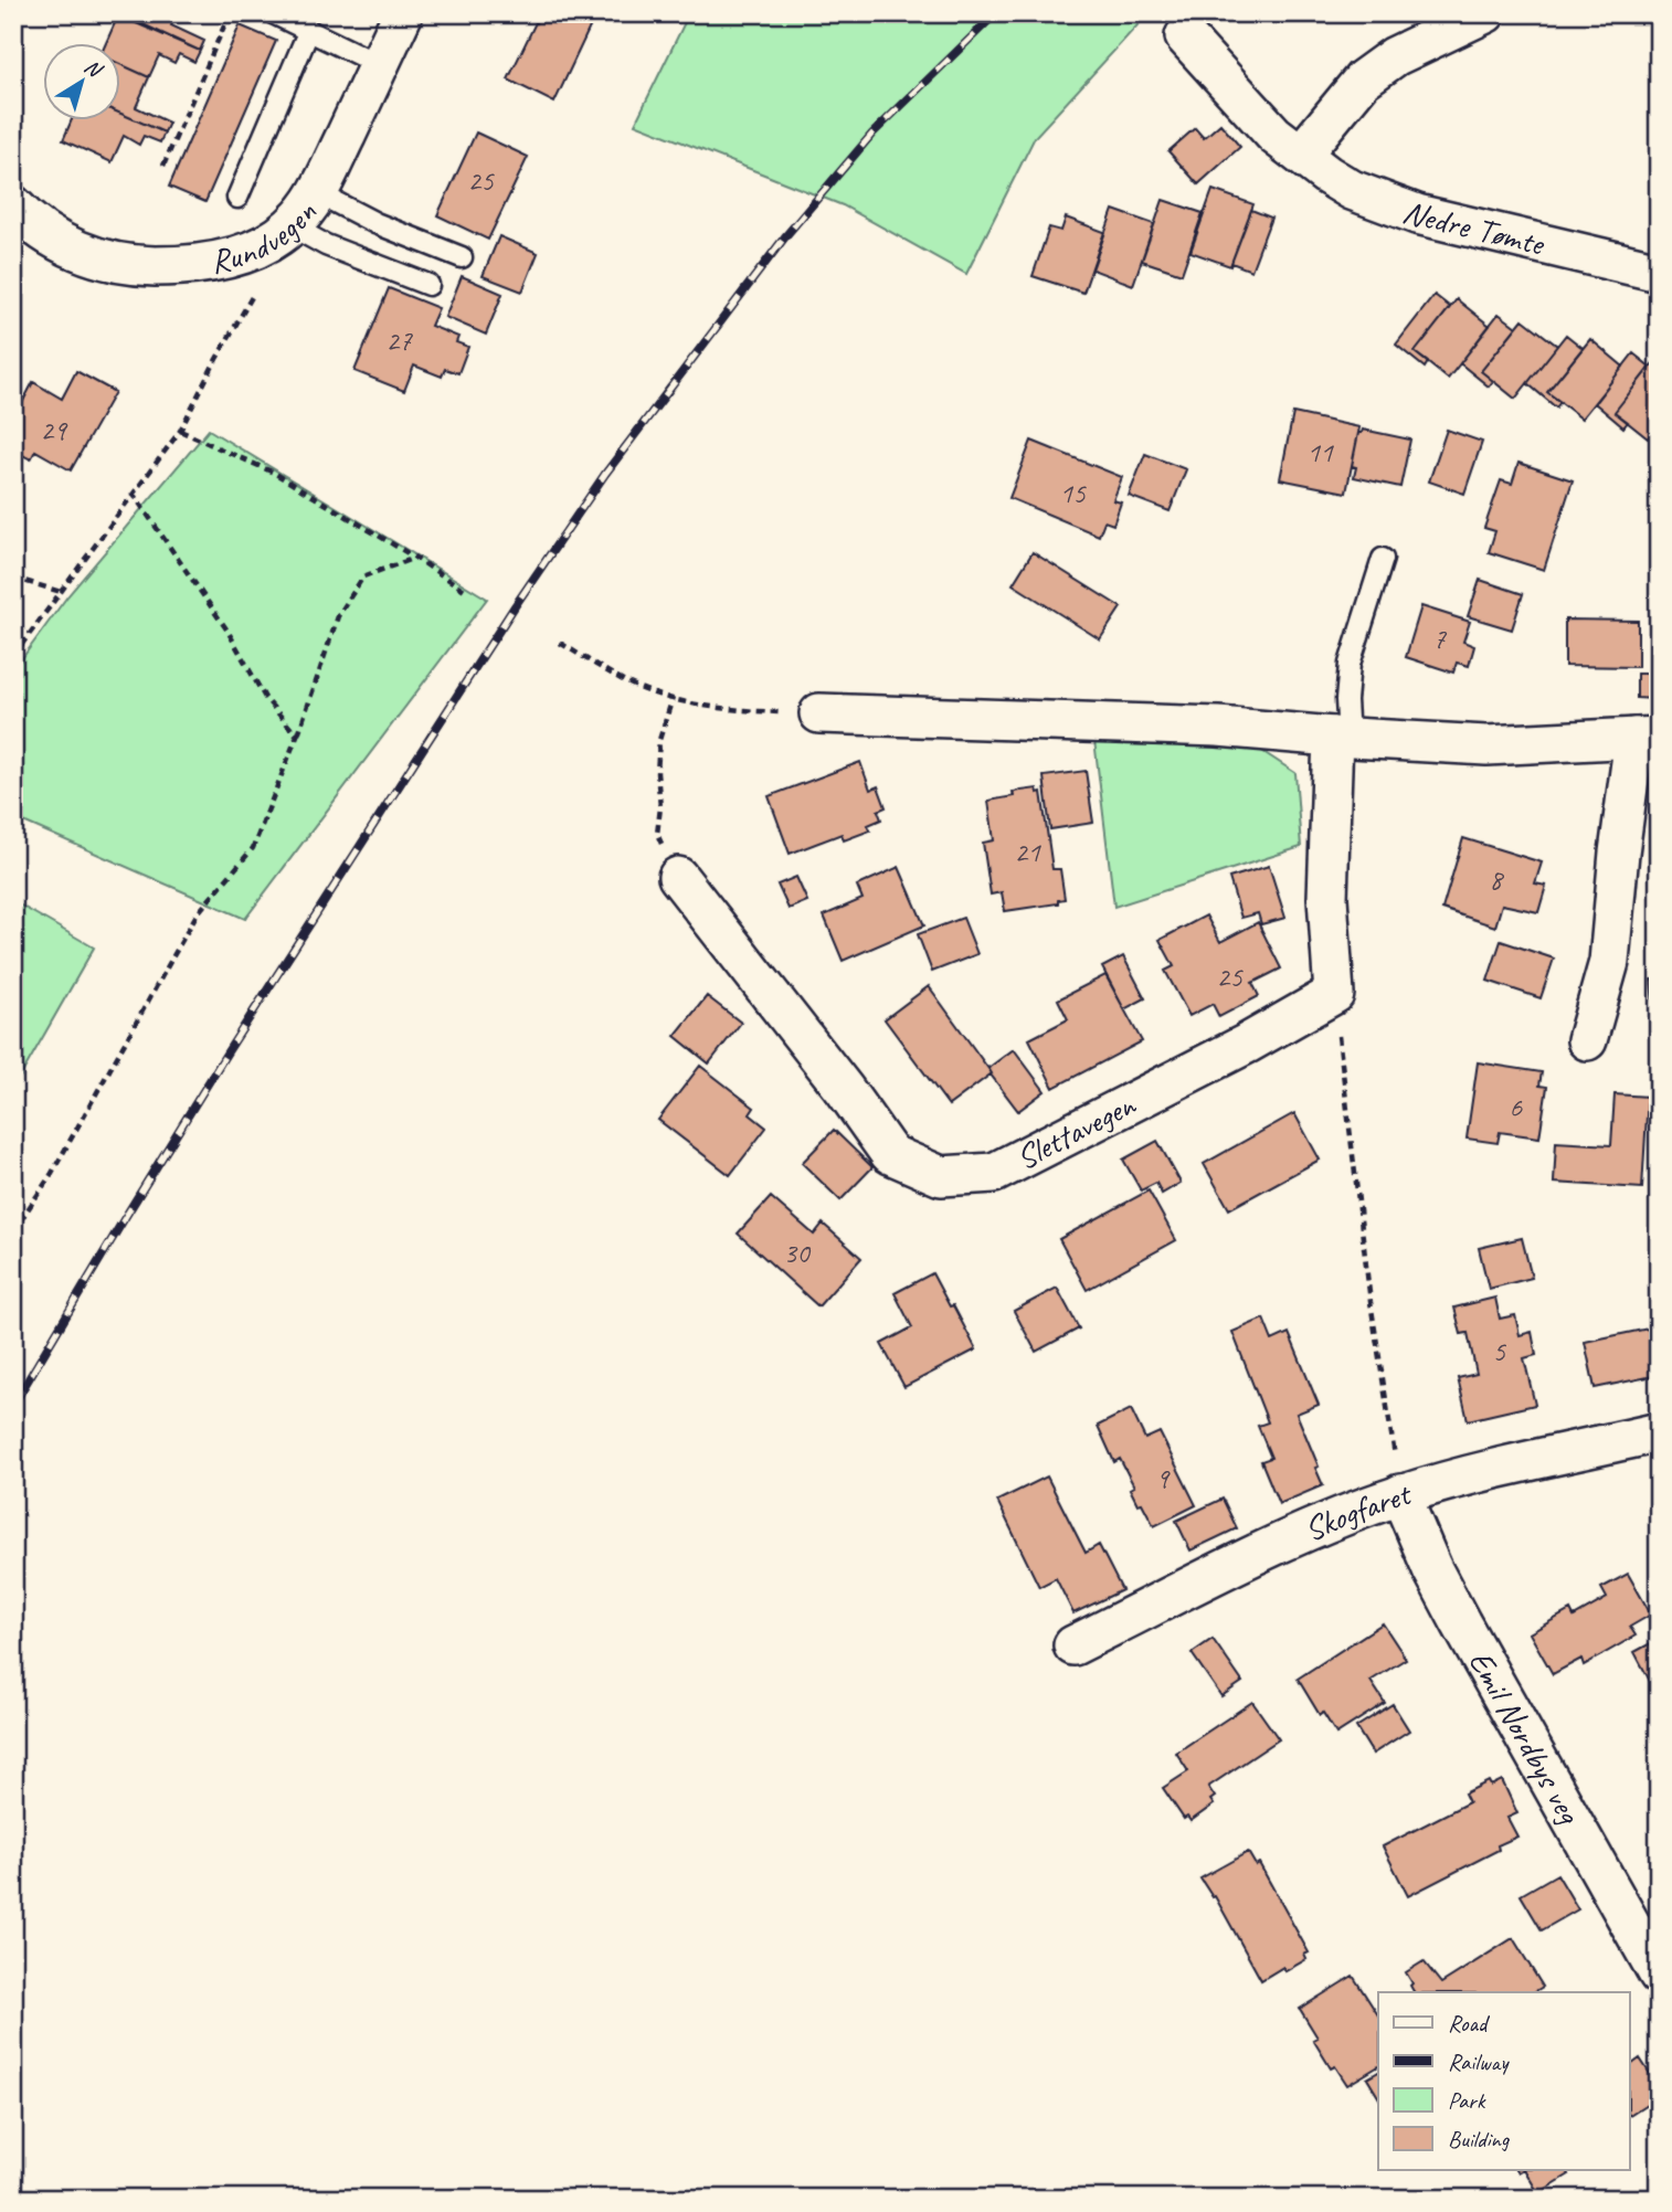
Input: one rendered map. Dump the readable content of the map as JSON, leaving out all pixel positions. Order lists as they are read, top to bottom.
{
  "streets": {
    "street": [
      "Nedre Tømte",
      "Rundvegen",
      "Slettavegen",
      "Skogfaret",
      "Emil Nordbys veg"
    ]
  },
  "crossings": [
    ["Skogfaret", "Emil Nordbys veg"]
  ],
  "house_numbers": [
    "25",
    "27",
    "29",
    "11",
    "15",
    "7",
    "21",
    "8",
    "25",
    "6",
    "30",
    "5",
    "9"
  ],
  "legend": [
    "Road",
    "Railway",
    "Park",
    "Building"
  ],
  "north": "top right"
}
